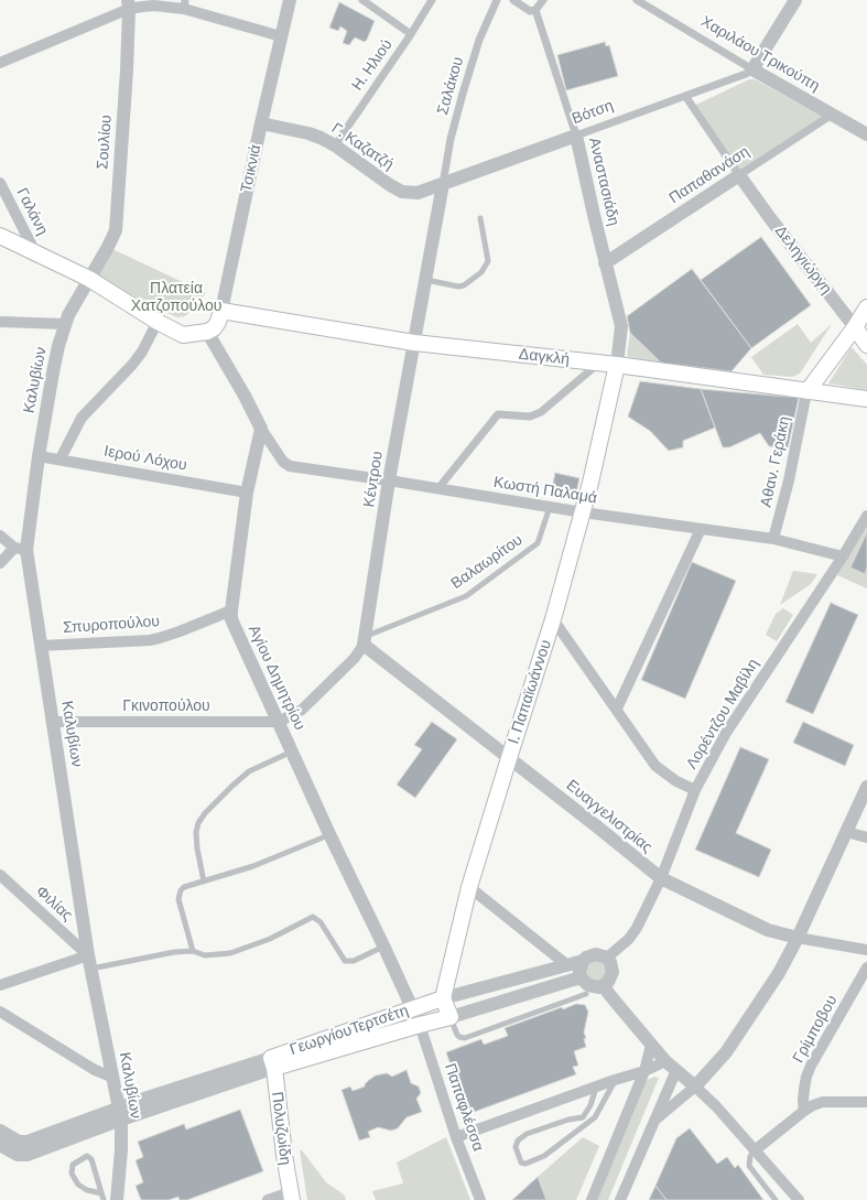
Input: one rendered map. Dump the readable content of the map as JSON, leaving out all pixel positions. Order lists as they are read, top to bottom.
{
  "streets": {
    "main road": [
      "Τσικνιά",
      "Δεληγιώργη",
      "Δαγκλή",
      "Ι. Παπαϊωάννου",
      "ΓεωργίουΤερτσέτη",
      "Πολυζωίδη"
    ],
    "street": [
      "Χαριλάου Τρικούπη",
      "Η. Ηλιού",
      "Σαλάκου",
      "Βότση",
      "Σουλίου",
      "Γ. Καζατζή",
      "Παπαθανάση",
      "Αναστασιάδη",
      "Γαλάνη",
      "Καλυβίων",
      "Ιερού Λόχου",
      "Αθαν. Γεράκη",
      "Κέντρου",
      "Κωστή Παλαμά",
      "Σπυροπούλου",
      "Αγίου Δημητρίου",
      "Γκινοπούλου",
      "Λορέντζου Μαβίλη",
      "Ευαγγελιστρίας",
      "Φιλίας",
      "Γρίμποβου",
      "Παπαφλέσσα"
    ],
    "lane": ["Βαλαωρίτου"]
  },
  "crossings": [
    ["Χαριλάου Τρικούπη", "Βότση"],
    ["Χαριλάου Τρικούπη", "Παπαθανάση"],
    ["Η. Ηλιού", "Γ. Καζατζή"],
    ["Σαλάκου", "Βότση"],
    ["Σαλάκου", "Γ. Καζατζή"],
    ["Σαλάκου", "Κέντρου"],
    ["Βότση", "Γ. Καζατζή"],
    ["Βότση", "Αναστασιάδη"],
    ["Βότση", "Κέντρου"],
    ["Σουλίου", "Καλυβίων"],
    ["Γ. Καζατζή", "Τσικνιά"],
    ["Γ. Καζατζή", "Κέντρου"],
    ["Τσικνιά", "Δαγκλή"],
    ["Παπαθανάση", "Αναστασιάδη"],
    ["Παπαθανάση", "Δεληγιώργη"],
    ["Αναστασιάδη", "Δαγκλή"],
    ["Αναστασιάδη", "Ι. Παπαϊωάννου"],
    ["Δαγκλή", "Αθαν. Γεράκη"],
    ["Δαγκλή", "Κέντρου"],
    ["Δαγκλή", "Ι. Παπαϊωάννου"],
    ["Καλυβίων", "Ιερού Λόχου"],
    ["Καλυβίων", "Σπυροπούλου"],
    ["Καλυβίων", "Γκινοπούλου"],
    ["Καλυβίων", "Φιλίας"],
    ["Καλυβίων", "ΓεωργίουΤερτσέτη"],
    ["Ιερού Λόχου", "Αγίου Δημητρίου"],
    ["Αθαν. Γεράκη", "Κωστή Παλαμά"],
    ["Κέντρου", "Κωστή Παλαμά"],
    ["Κέντρου", "Βαλαωρίτου"],
    ["Κέντρου", "Αγίου Δημητρίου"],
    ["Κέντρου", "Γκινοπούλου"],
    ["Κέντρου", "Ευαγγελιστρίας"],
    ["Κωστή Παλαμά", "Βαλαωρίτου"],
    ["Κωστή Παλαμά", "Αγίου Δημητρίου"],
    ["Κωστή Παλαμά", "Ι. Παπαϊωάννου"],
    ["Κωστή Παλαμά", "Λορέντζου Μαβίλη"],
    ["Βαλαωρίτου", "Ευαγγελιστρίας"],
    ["Σπυροπούλου", "Αγίου Δημητρίου"],
    ["Αγίου Δημητρίου", "Γκινοπούλου"],
    ["Αγίου Δημητρίου", "ΓεωργίουΤερτσέτη"],
    ["Αγίου Δημητρίου", "Παπαφλέσσα"],
    ["Ι. Παπαϊωάννου", "Ευαγγελιστρίας"],
    ["Ι. Παπαϊωάννου", "ΓεωργίουΤερτσέτη"],
    ["Λορέντζου Μαβίλη", "Ευαγγελιστρίας"],
    ["Λορέντζου Μαβίλη", "ΓεωργίουΤερτσέτη"],
    ["ΓεωργίουΤερτσέτη", "Παπαφλέσσα"],
    ["ΓεωργίουΤερτσέτη", "Πολυζωίδη"]
  ],
  "parks": ["Πλατεία Χατζοπούλου"]
}
